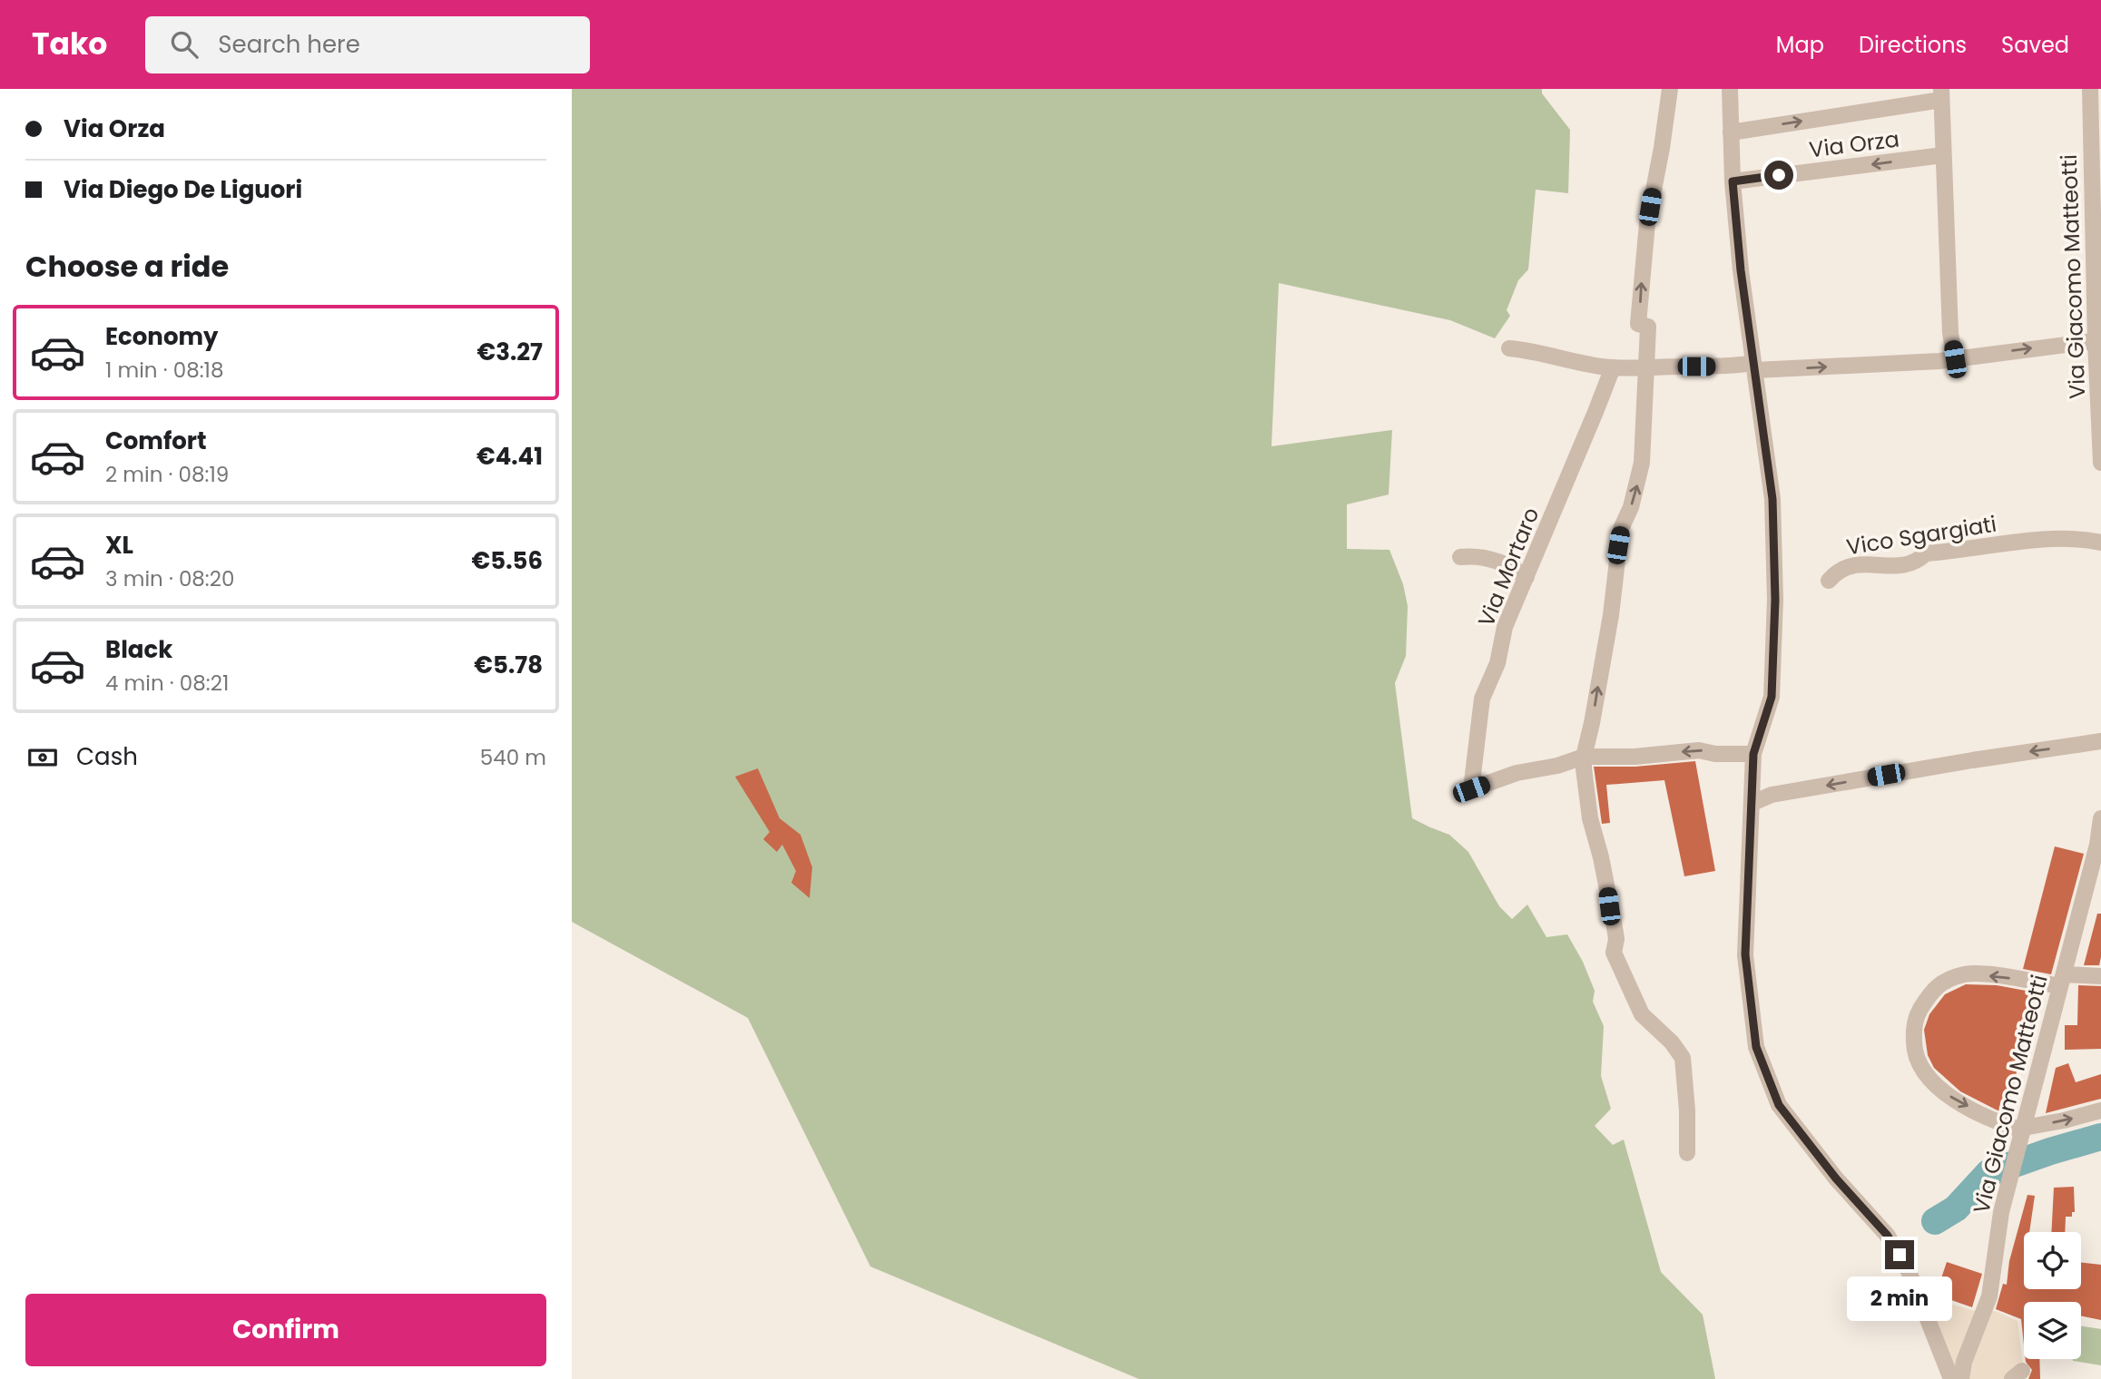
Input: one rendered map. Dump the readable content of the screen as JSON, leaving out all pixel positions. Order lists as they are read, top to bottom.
{
  "streets": {
    "street": [
      "Via Orza",
      "Via Giacomo Matteotti",
      "Vico Sgargiati",
      "Via Mortaro"
    ]
  },
  "page": {
    "header": "Tako",
    "search": "Search here",
    "nav": ["Map", "Directions", "Saved"],
    "banner": ["Via Orza", "Via Diego De Liguori"],
    "heading": "Choose a ride",
    "list": [
      {
        "name": "Economy",
        "note": "1 min · 08:18",
        "value": "€3.27"
      },
      {
        "name": "Comfort",
        "note": "2 min · 08:19",
        "value": "€4.41"
      },
      {
        "name": "XL",
        "note": "3 min · 08:20",
        "value": "€5.56"
      },
      {
        "name": "Black",
        "note": "4 min · 08:21",
        "value": "€5.78"
      }
    ],
    "pay": ["Cash", "540 m"],
    "bubble": "2 min",
    "buttons": "Confirm"
  }
}
